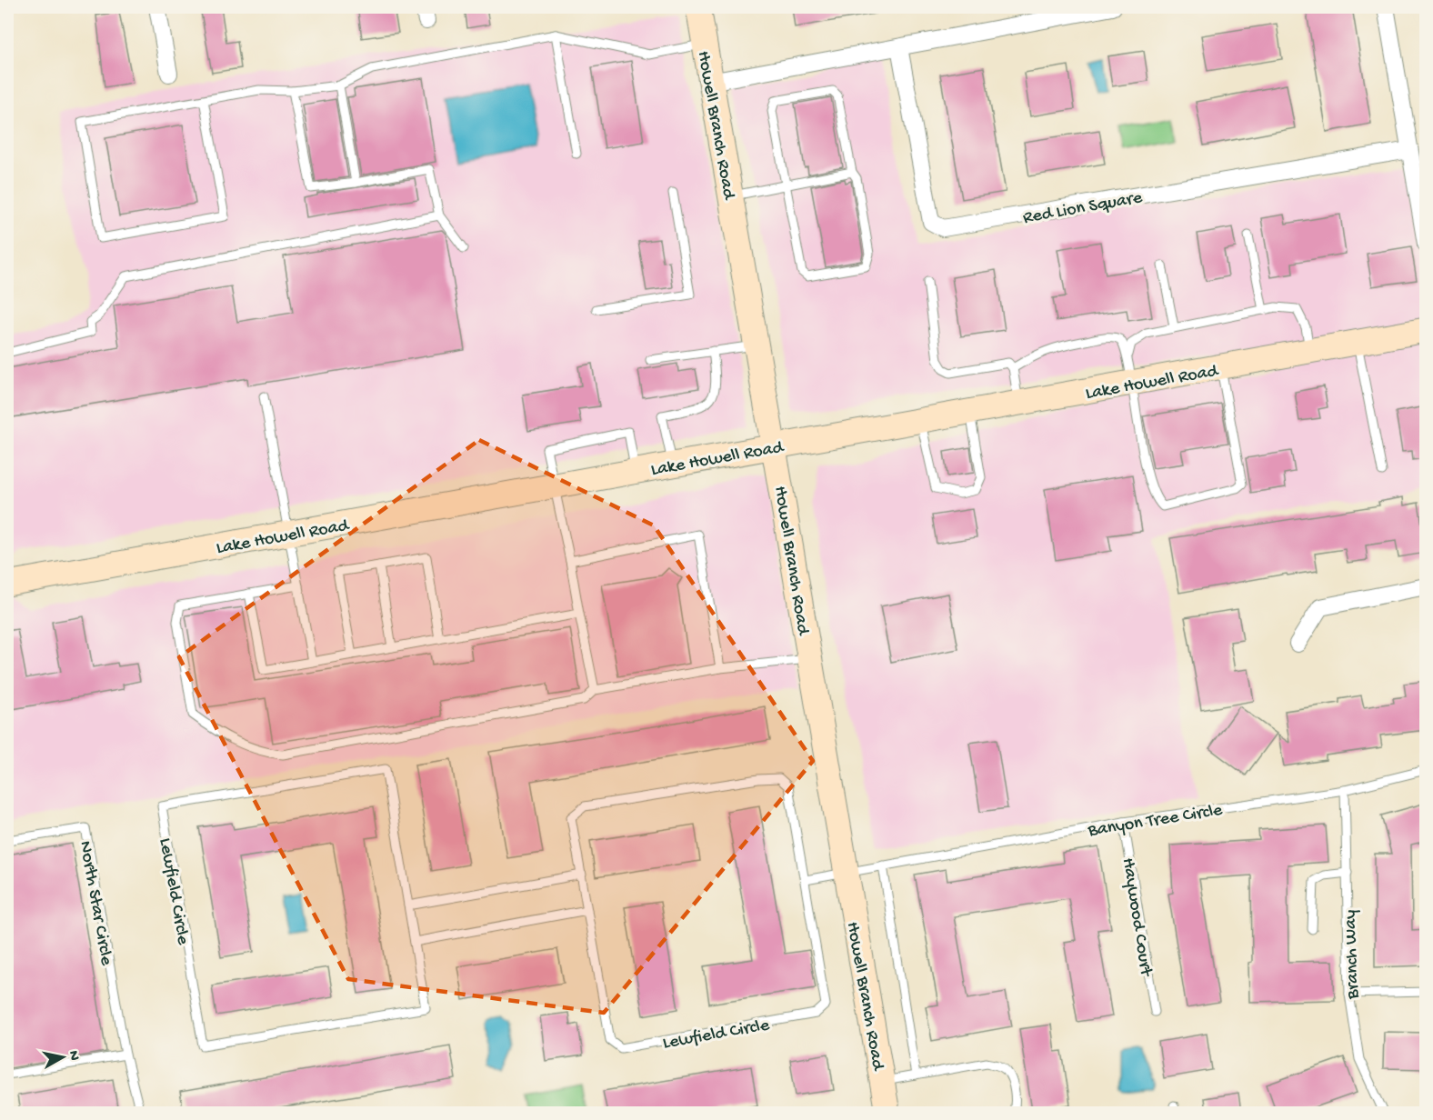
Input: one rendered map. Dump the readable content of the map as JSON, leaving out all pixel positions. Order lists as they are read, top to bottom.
{
  "streets": {
    "street": ["Howell Branch Road", "Red Lion Square", "Lake Howell Road"],
    "lane": [
      "Banyon Tree Circle",
      "Lewfield Circle",
      "North Star Circle",
      "Haywood Court",
      "Branch Way"
    ]
  },
  "crossings": [
    ["Howell Branch Road", "Lake Howell Road"],
    ["Howell Branch Road", "Banyon Tree Circle"],
    ["Banyon Tree Circle", "Haywood Court"],
    ["Banyon Tree Circle", "Branch Way"]
  ],
  "north": "right"
}
